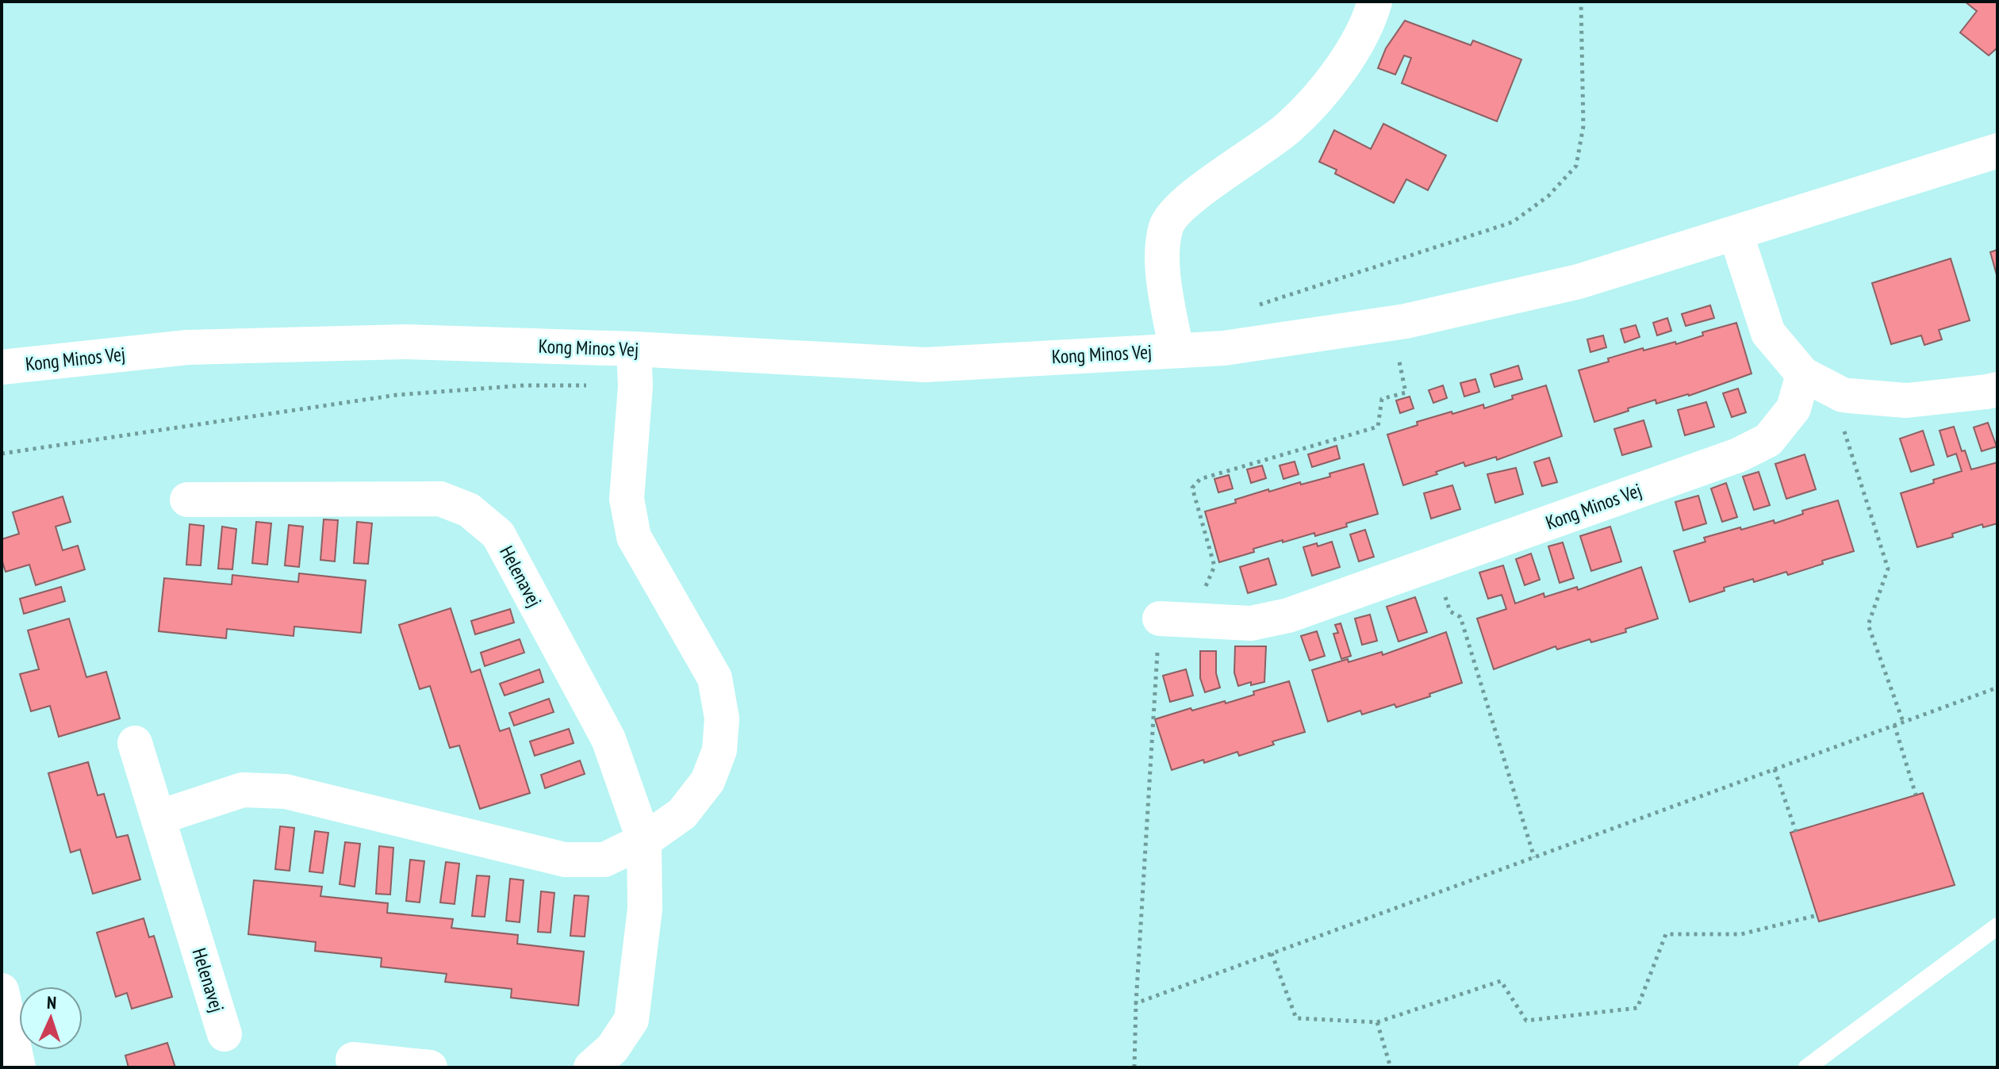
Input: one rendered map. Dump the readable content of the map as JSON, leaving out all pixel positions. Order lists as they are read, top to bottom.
{
  "streets": {
    "street": ["Kong Minos Vej", "Helenavej"]
  },
  "north": "top"
}
